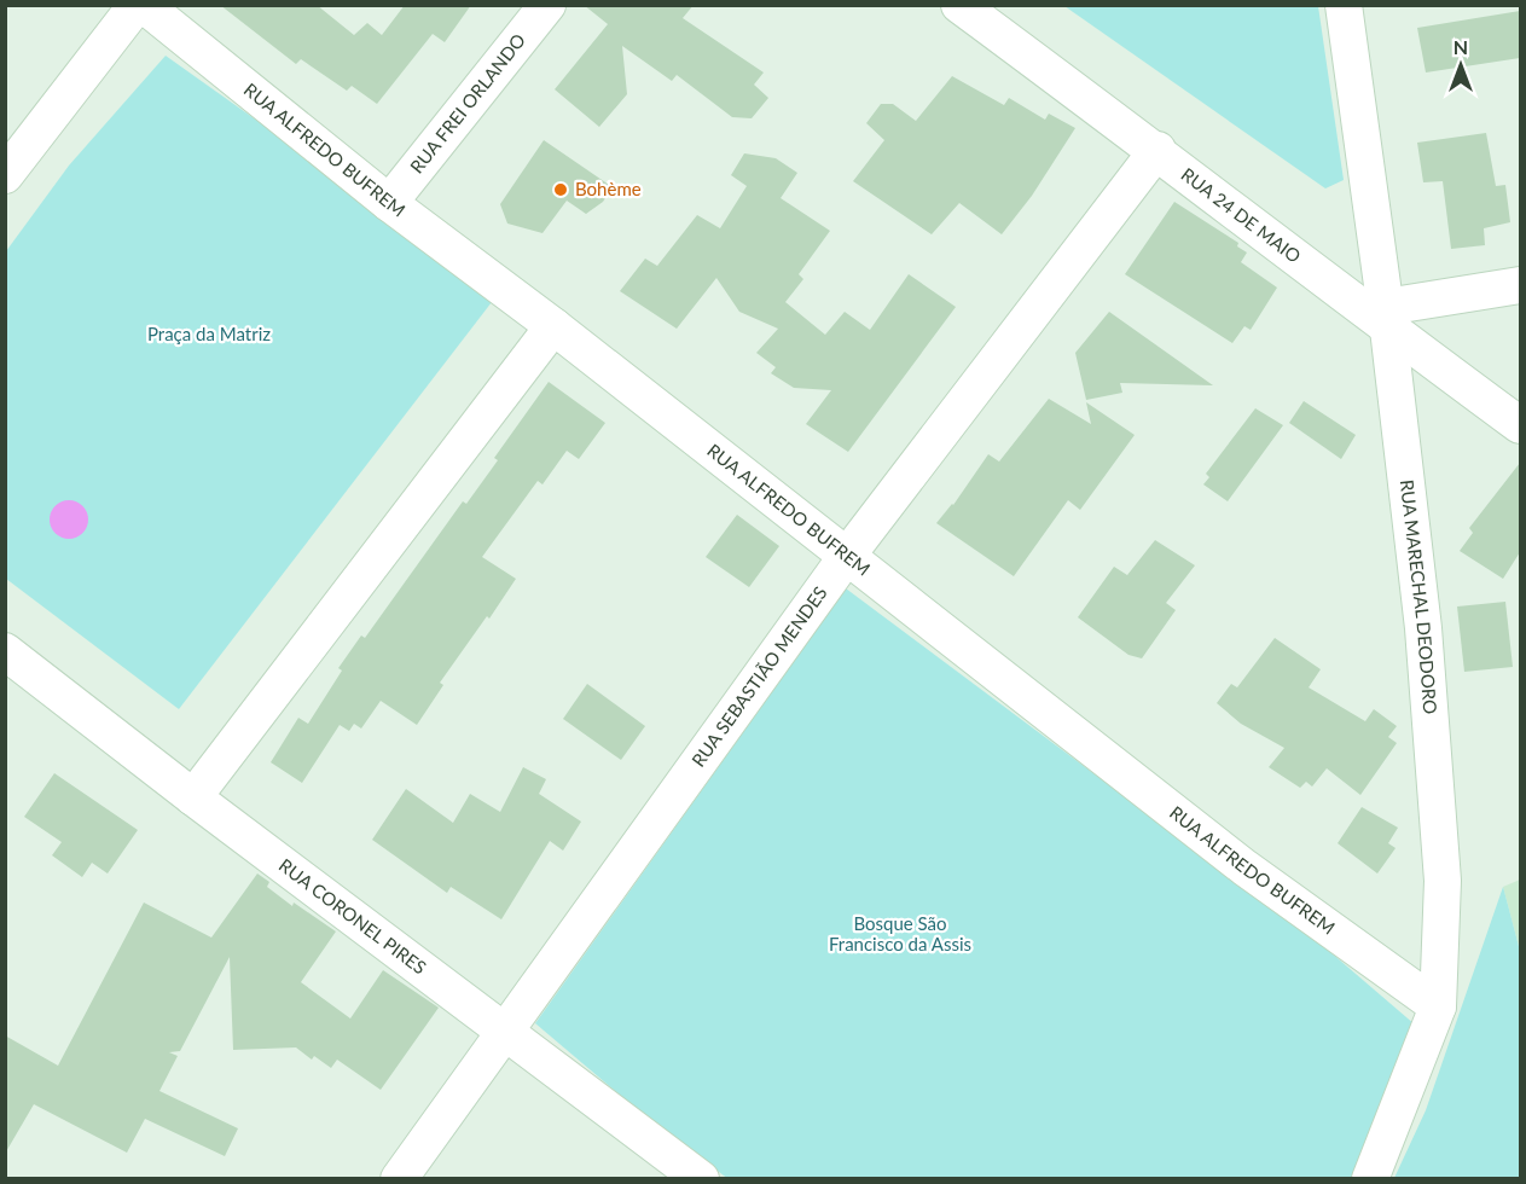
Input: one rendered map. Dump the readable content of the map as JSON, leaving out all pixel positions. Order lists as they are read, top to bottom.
{
  "streets": {
    "street": [
      "RUA FREI ORLANDO",
      "RUA ALFREDO BUFREM",
      "RUA 24 DE MAIO",
      "RUA MARECHAL DEODORO",
      "RUA SEBASTIÃO MENDES",
      "RUA CORONEL PIRES"
    ]
  },
  "crossings": [
    ["RUA FREI ORLANDO", "RUA ALFREDO BUFREM"],
    ["RUA ALFREDO BUFREM", "RUA MARECHAL DEODORO"],
    ["RUA ALFREDO BUFREM", "RUA SEBASTIÃO MENDES"],
    ["RUA 24 DE MAIO", "RUA MARECHAL DEODORO"],
    ["RUA 24 DE MAIO", "RUA SEBASTIÃO MENDES"],
    ["RUA SEBASTIÃO MENDES", "RUA CORONEL PIRES"]
  ],
  "parks": ["Praça da Matriz", "Bosque São Francisco da Assis"],
  "places": ["Bohème"],
  "north": "top"
}
